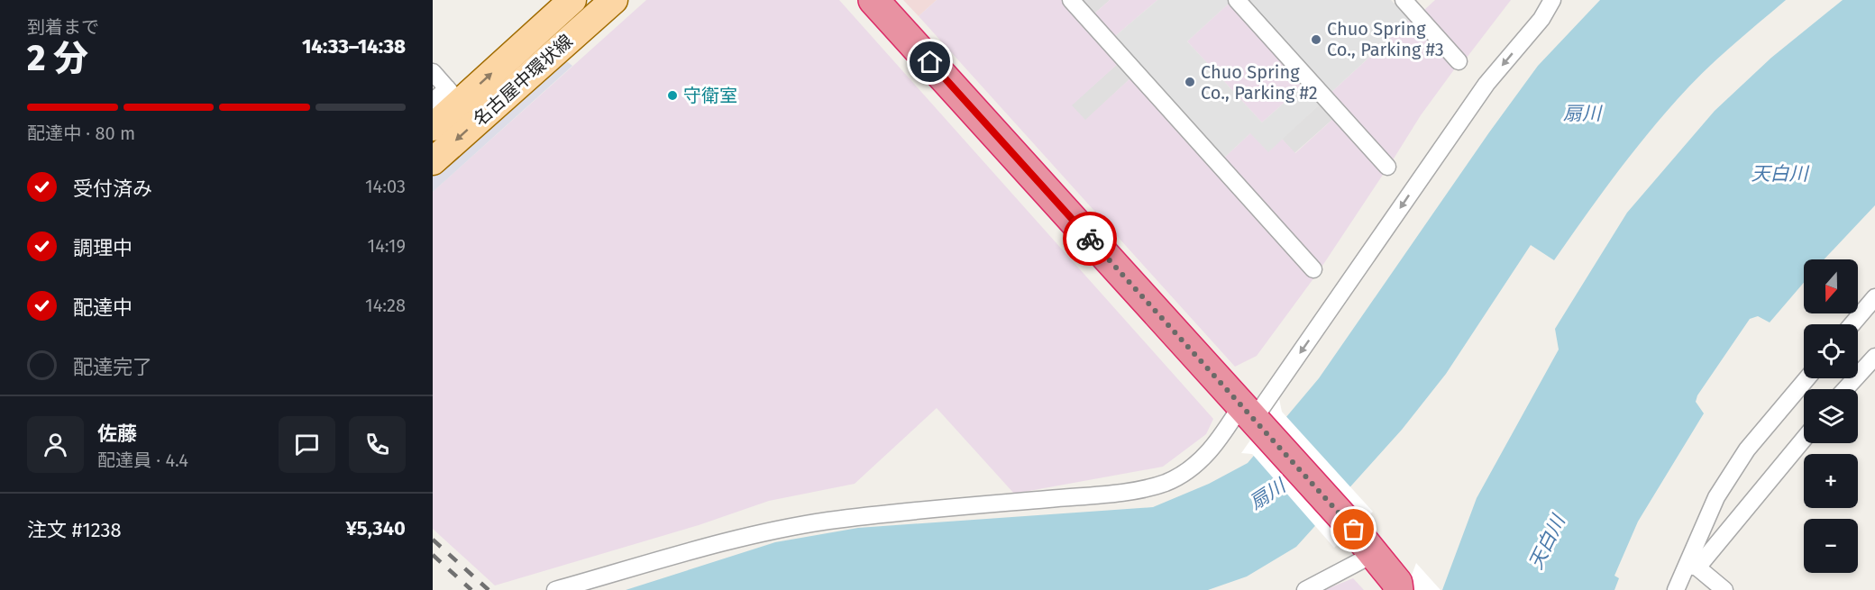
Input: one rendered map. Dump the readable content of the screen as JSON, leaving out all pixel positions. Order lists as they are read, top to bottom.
{
  "streets": {
    "main road": ["名古屋中環状線"]
  },
  "water": ["扇川", "天白川"],
  "places": ["Chuo Spring Co., Parking #3", "Chuo Spring Co., Parking #2", "守衛室"],
  "north": "bottom",
  "page": {
    "heading": ["2 分", "到着まで", "14:33–14:38"],
    "panel": [
      "佐藤",
      "配達員 · 4.4",
      "注文 #1238",
      "¥5,340"
    ],
    "bar": "配達中 · 80 m",
    "list": [
      ["受付済み", "14:03"],
      ["調理中", "14:19"],
      ["配達中", "14:28"],
      "配達完了"
    ],
    "map_buttons": ["+", "−"]
  }
}
